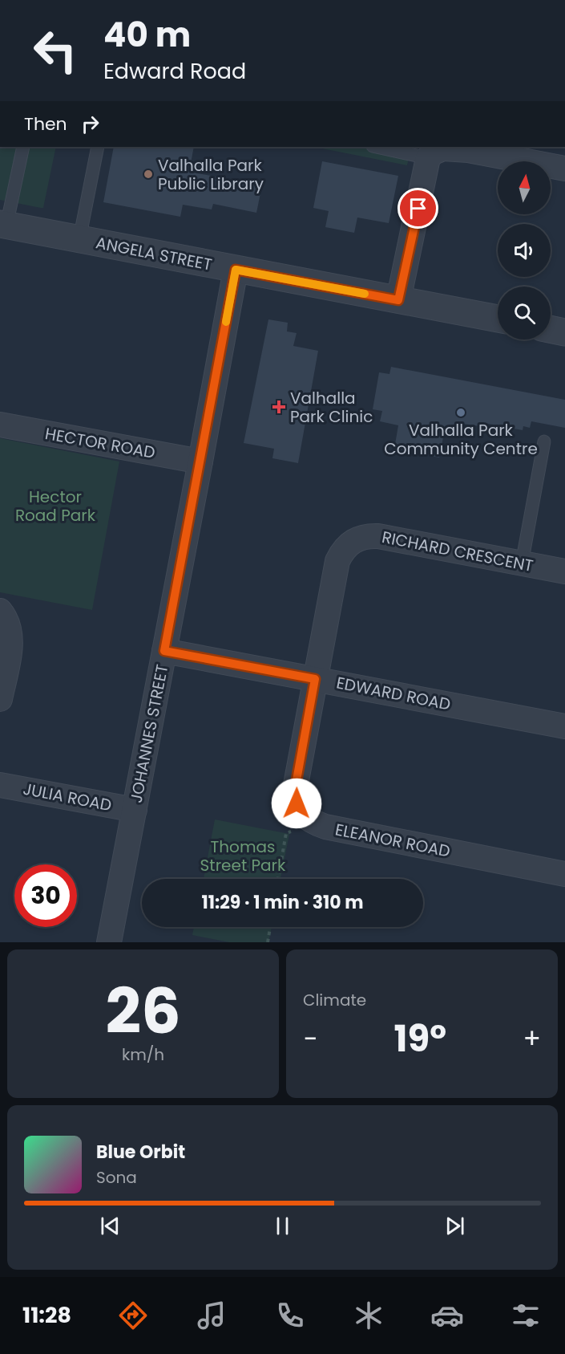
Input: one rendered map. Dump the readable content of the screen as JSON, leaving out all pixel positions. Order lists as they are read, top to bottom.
{
  "streets": {
    "street": [
      "ANGELA STREET",
      "HECTOR ROAD",
      "RICHARD CRESCENT",
      "EDWARD ROAD",
      "JOHANNES STREET",
      "JULIA ROAD",
      "ELEANOR ROAD"
    ]
  },
  "crossings": [
    ["ANGELA STREET", "JOHANNES STREET"],
    ["HECTOR ROAD", "JOHANNES STREET"],
    ["RICHARD CRESCENT", "EDWARD ROAD"],
    ["EDWARD ROAD", "JOHANNES STREET"],
    ["JOHANNES STREET", "JULIA ROAD"]
  ],
  "parks": ["Hector Road Park", "Thomas Street Park"],
  "places": {
    "other": ["Valhalla Park Public Library", "Valhalla Park Community Centre"],
    "health": ["Valhalla Park Clinic"]
  },
  "north": "top",
  "page": {
    "turn": ["40 m", "Edward Road"],
    "then": "Then",
    "limit": "30",
    "trip": "11:29 · 1 min · 310 m",
    "tile": [
      ["26", "km/h"],
      "Climate"
    ],
    "heat": ["−", "19°", "+"],
    "song": ["Blue Orbit", "Sona"],
    "tabs": "11:28"
  }
}
